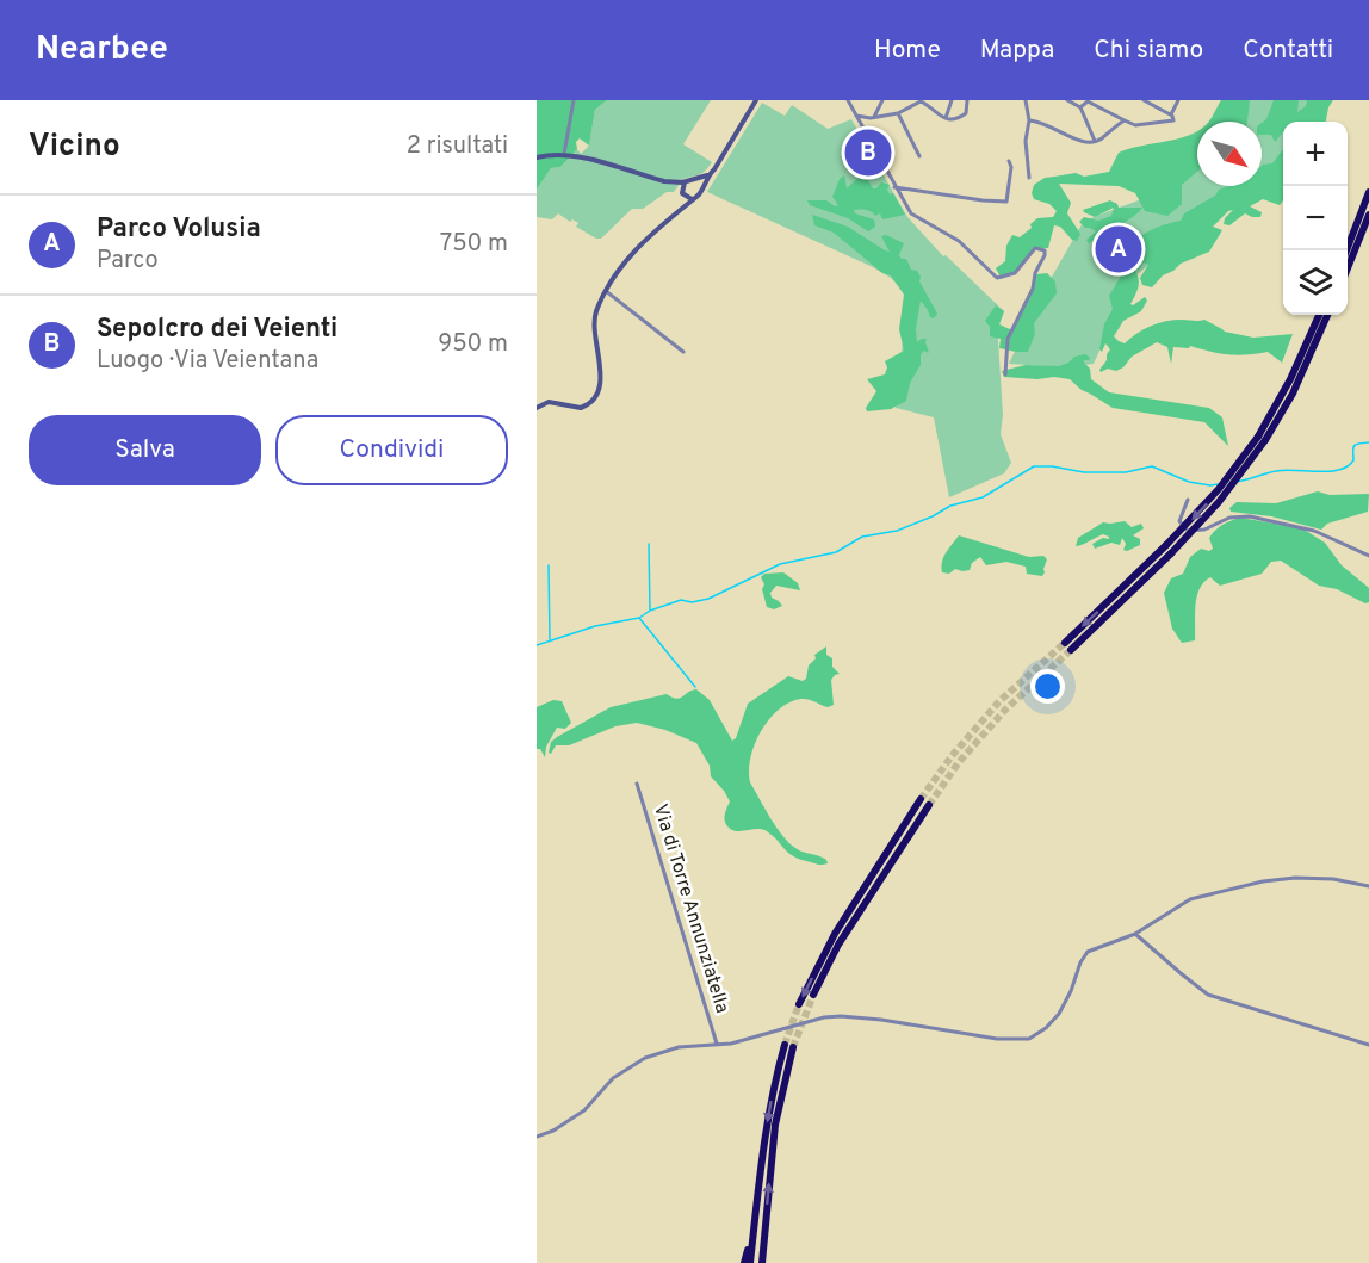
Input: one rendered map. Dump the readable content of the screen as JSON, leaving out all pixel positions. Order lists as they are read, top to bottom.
{
  "streets": {
    "street": ["Via di Torre Annunziatella"]
  },
  "north": "bottom right",
  "page": {
    "header": "Nearbee",
    "nav": [
      "Home",
      "Mappa",
      "Chi siamo",
      "Contatti"
    ],
    "heading": ["Vicino", "2 risultati"],
    "map_buttons": ["+", "−"],
    "pins": ["B", "A"],
    "list": [
      {
        "mark": "A",
        "name": "Parco Volusia",
        "note": "Parco",
        "value": "750 m"
      },
      {
        "mark": "B",
        "name": "Sepolcro dei Veienti",
        "note": "Luogo · Via Veientana",
        "value": "950 m"
      }
    ],
    "buttons": ["Salva", "Condividi"]
  }
}
